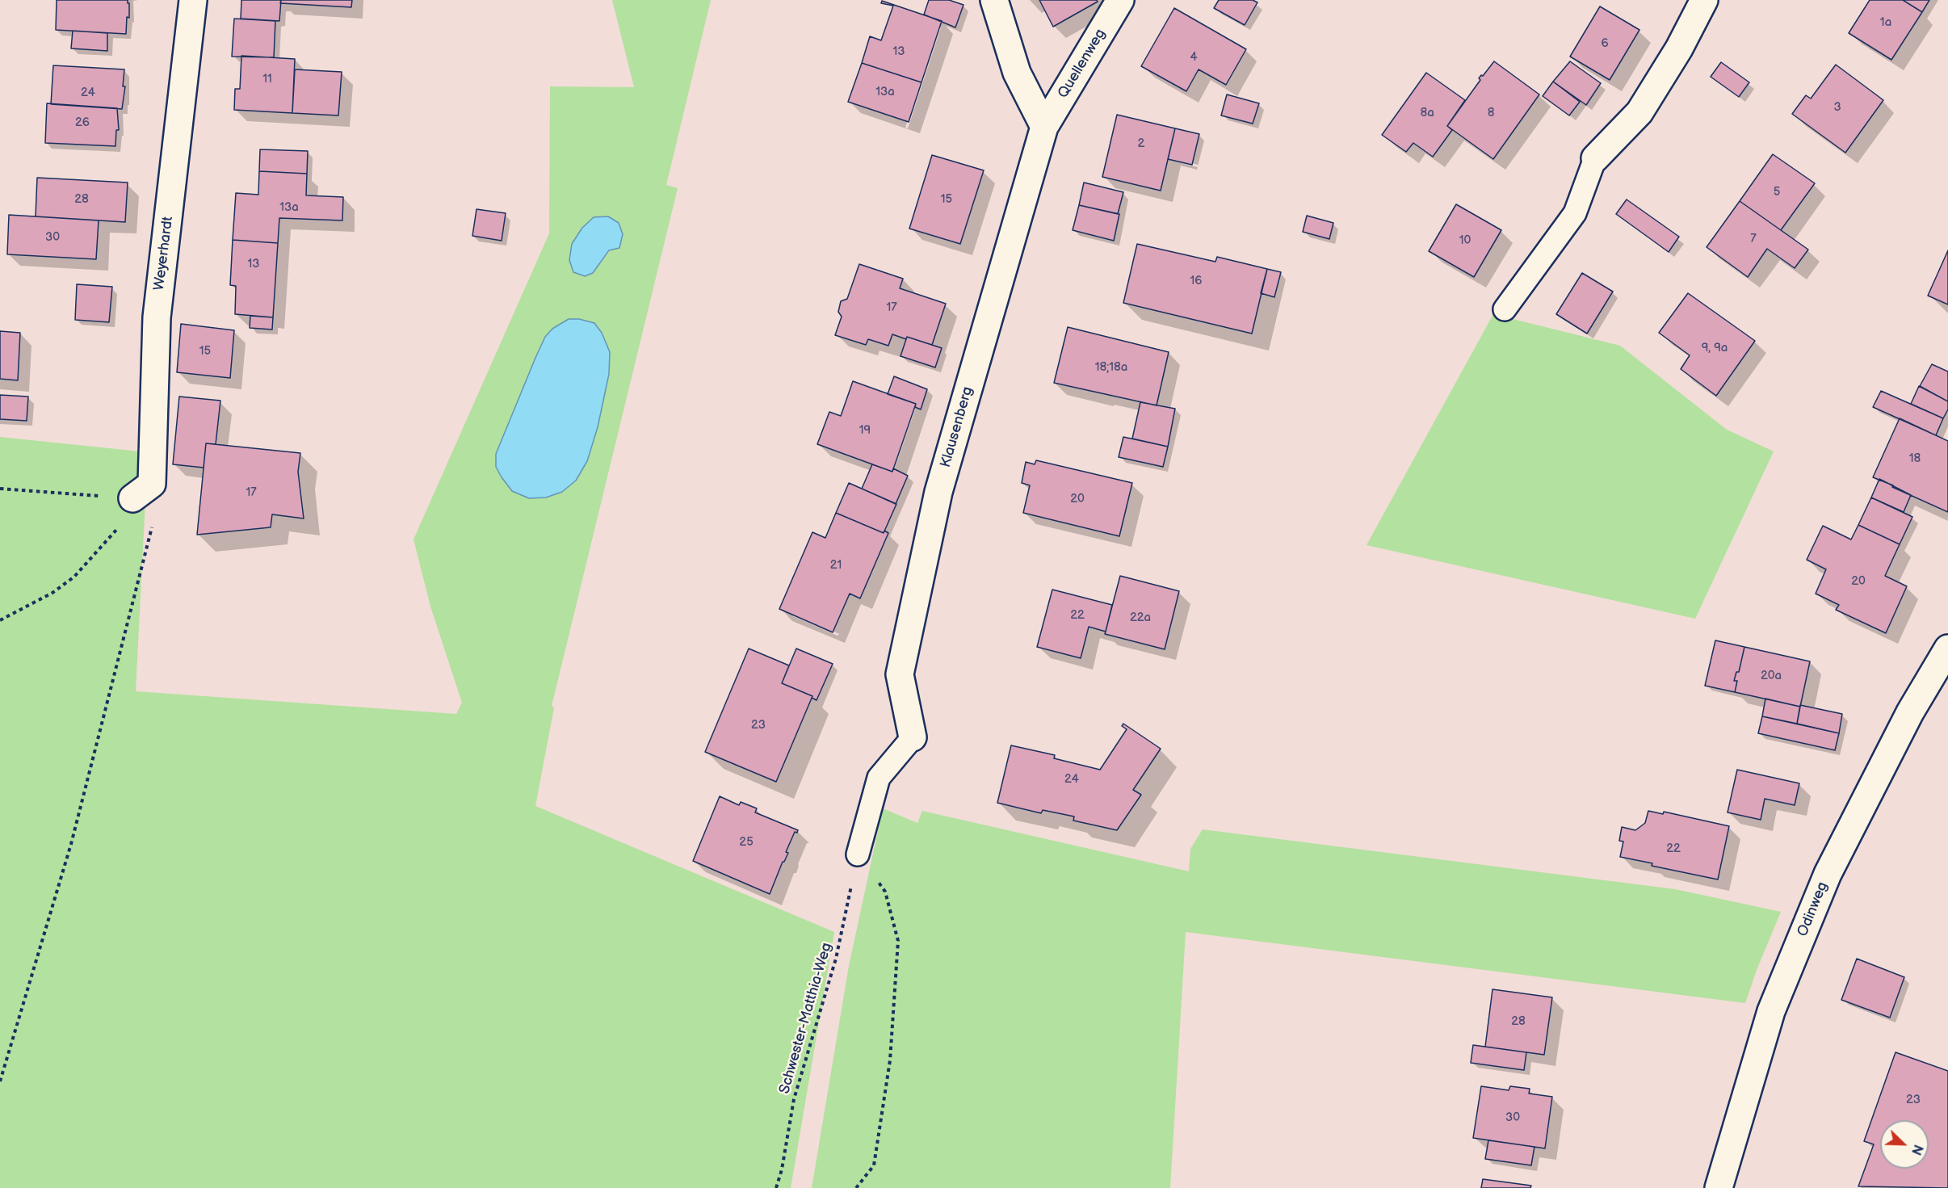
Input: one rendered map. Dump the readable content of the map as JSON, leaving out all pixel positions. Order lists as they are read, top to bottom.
{
  "streets": {
    "street": [
      "Quellenweg",
      "Weyerhardt",
      "Klausenberg",
      "Odinweg"
    ],
    "path": ["Schwester-Matthia-Weg"]
  },
  "crossings": [
    ["Quellenweg", "Klausenberg"],
    ["Klausenberg", "Schwester-Matthia-Weg"]
  ],
  "house_numbers": [
    "1a",
    "6",
    "13",
    "4",
    "11",
    "13a",
    "24",
    "3",
    "8a",
    "8",
    "26",
    "2",
    "5",
    "28",
    "15",
    "13a",
    "30",
    "7",
    "10",
    "13",
    "16",
    "17",
    "9, 9a",
    "15",
    "18;18a",
    "19",
    "18",
    "17",
    "20",
    "21",
    "20",
    "22",
    "22a",
    "20a",
    "23",
    "24",
    "25",
    "22",
    "28",
    "23",
    "30"
  ],
  "north": "bottom right"
}
